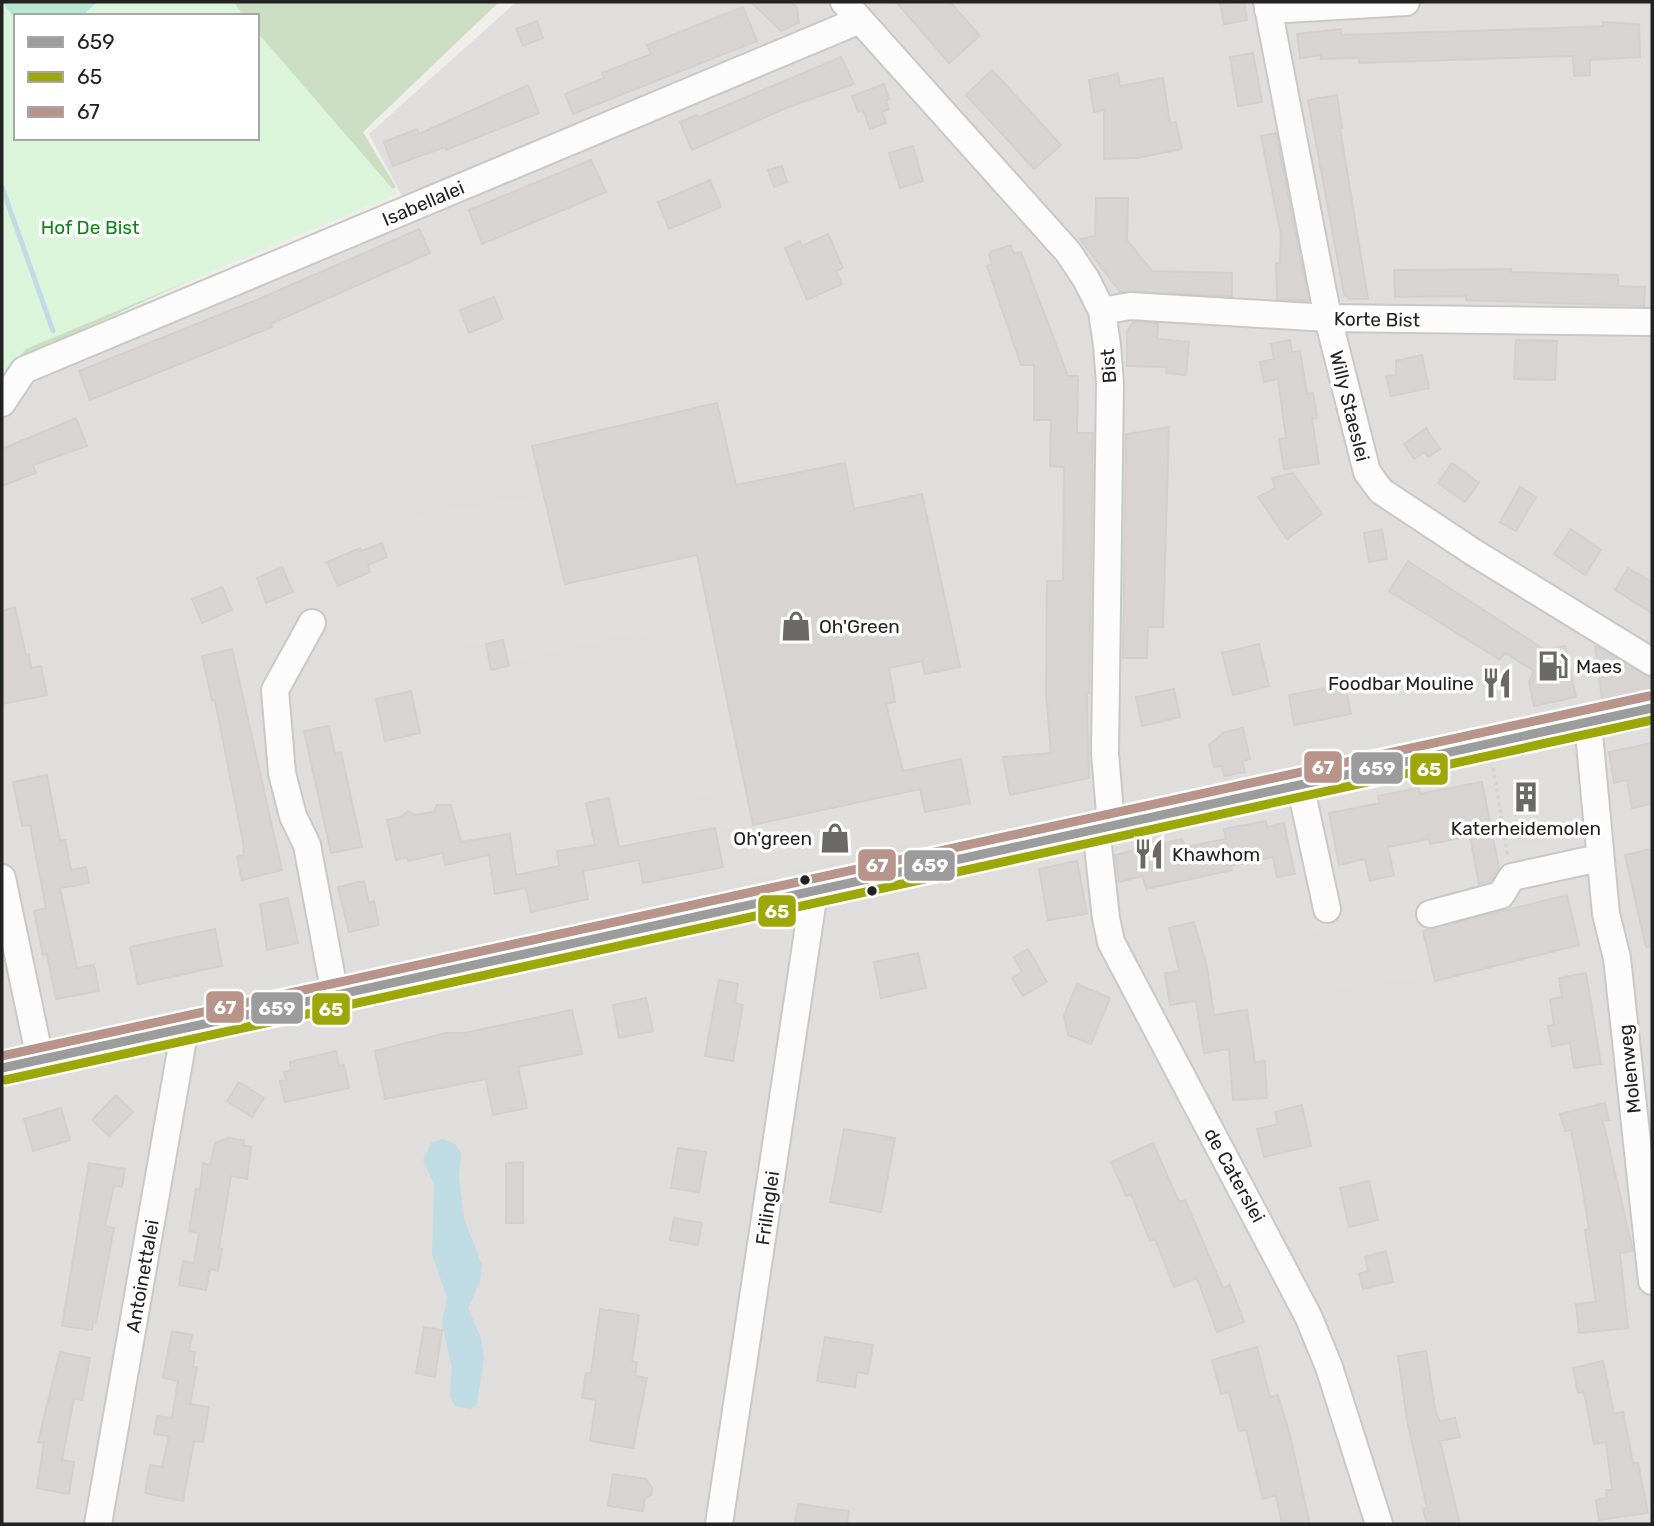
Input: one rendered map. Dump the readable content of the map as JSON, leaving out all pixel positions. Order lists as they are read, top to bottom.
{
  "streets": {
    "street": [
      "Isabellalei",
      "Korte Bist",
      "Bist",
      "Willy Staeslei",
      "Molenweg",
      "de Caterslei",
      "Frilinglei",
      "Antoinettalei"
    ]
  },
  "crossings": [
    ["Isabellalei", "Bist"],
    ["Korte Bist", "Bist"],
    ["Korte Bist", "Willy Staeslei"],
    ["Bist", "de Caterslei"]
  ],
  "parks": ["Hof De Bist"],
  "places": {
    "shop": ["Oh'Green", "Oh'green"],
    "fuel station": ["Maes"],
    "restaurant": ["Foodbar Mouline", "Khawhom"],
    "building": ["Katerheidemolen"]
  },
  "lines": ["transit line 67", "transit line 659", "transit line 65"],
  "legend": ["659", "65", "67"]
}
